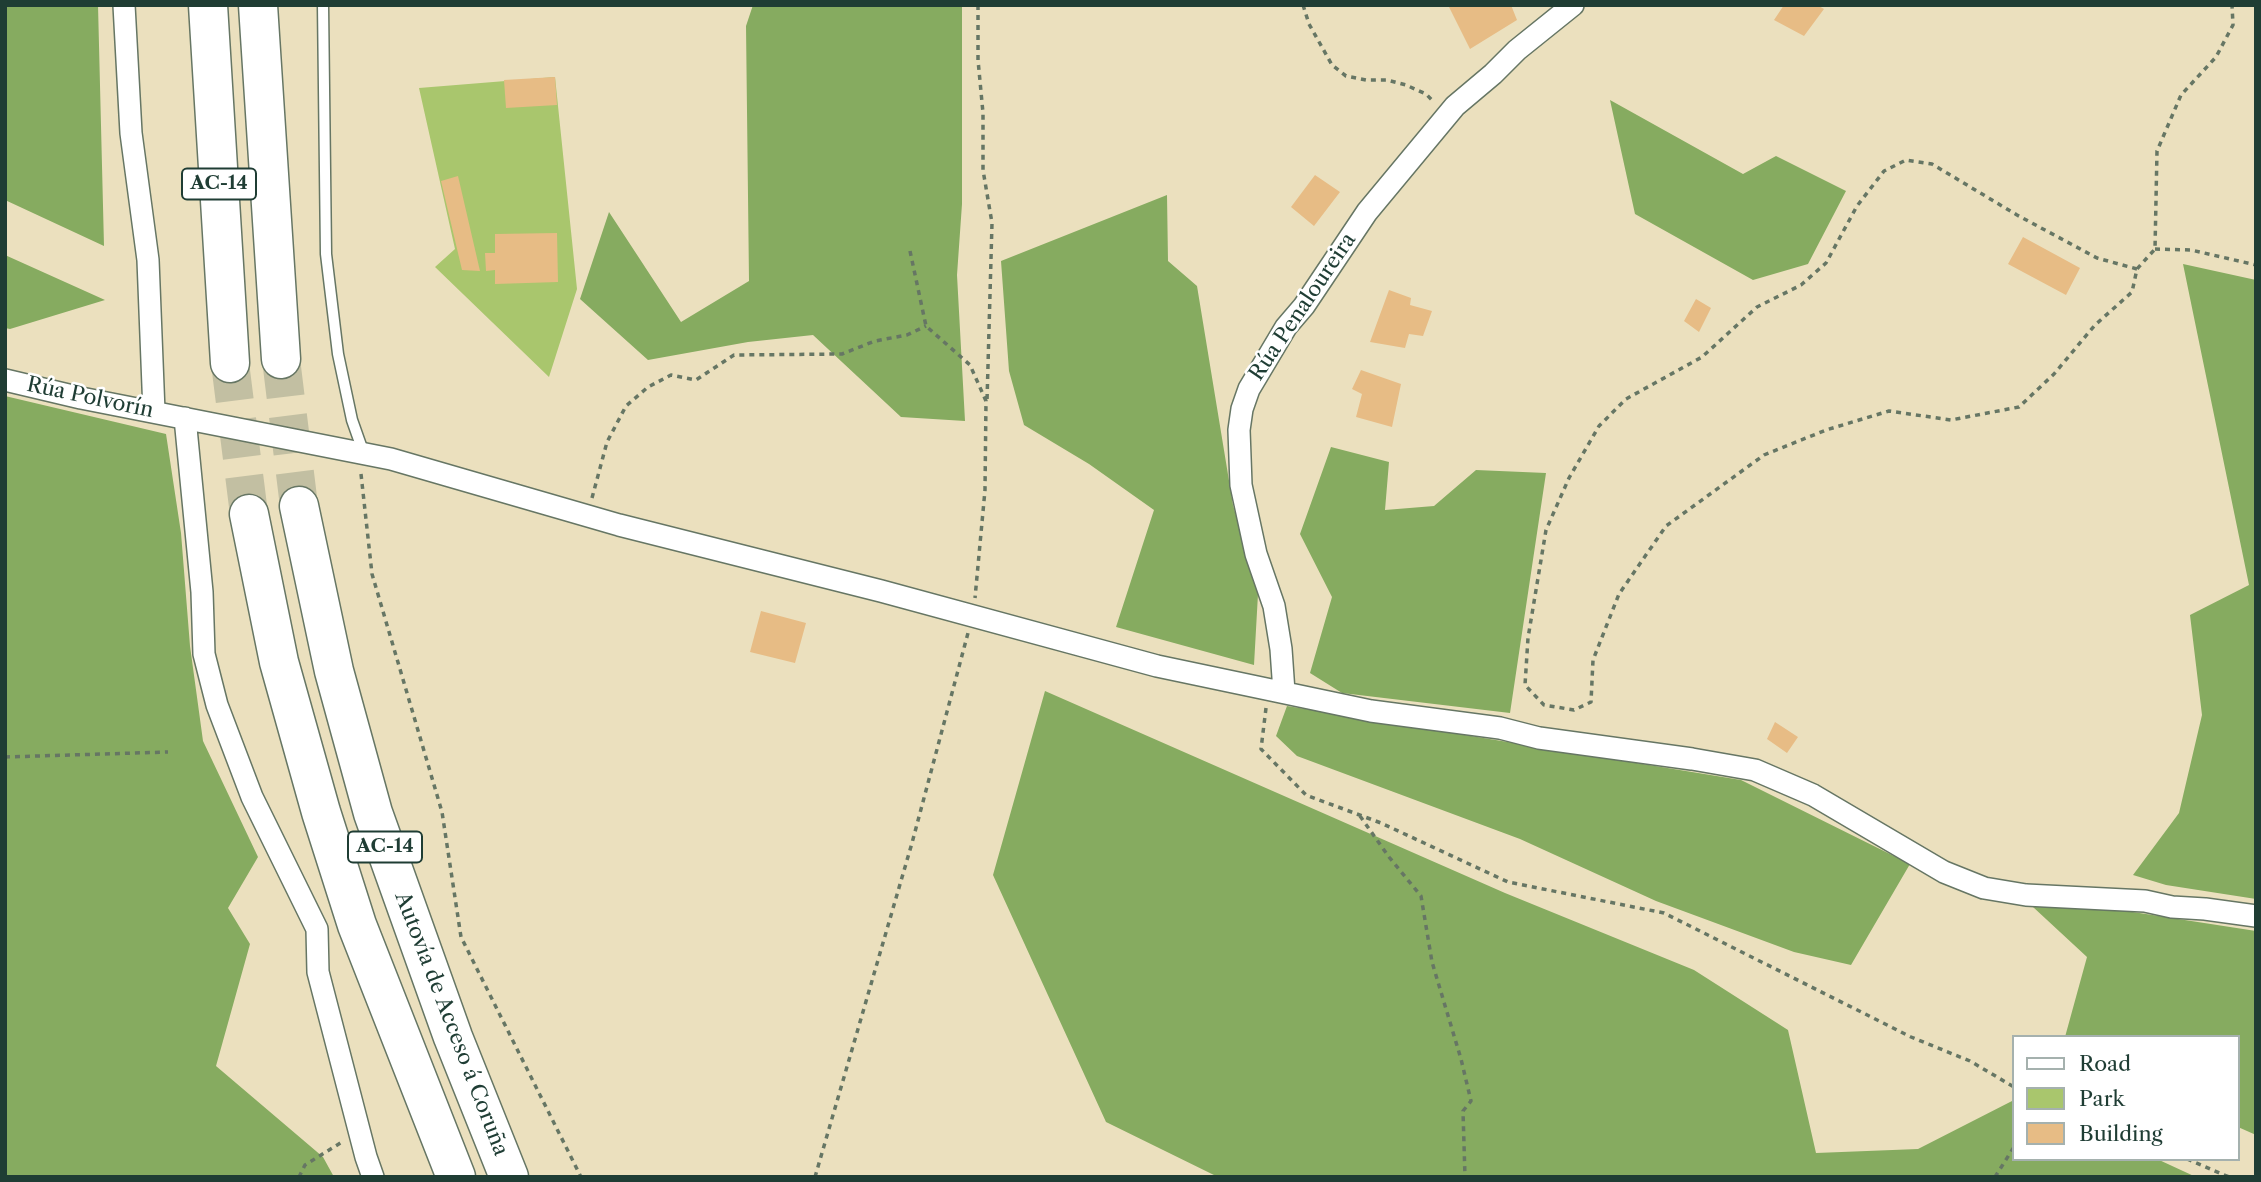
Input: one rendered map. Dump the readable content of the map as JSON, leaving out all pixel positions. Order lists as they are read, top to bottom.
{
  "streets": {
    "highway": ["AC-14", "Autovía de Acceso á Coruña"],
    "street": ["Rúa Penaloureira", "Rúa Polvorín"]
  },
  "crossings": [
    ["Rúa Penaloureira", "Rúa Polvorín"]
  ],
  "legend": ["Road", "Park", "Building"]
}
